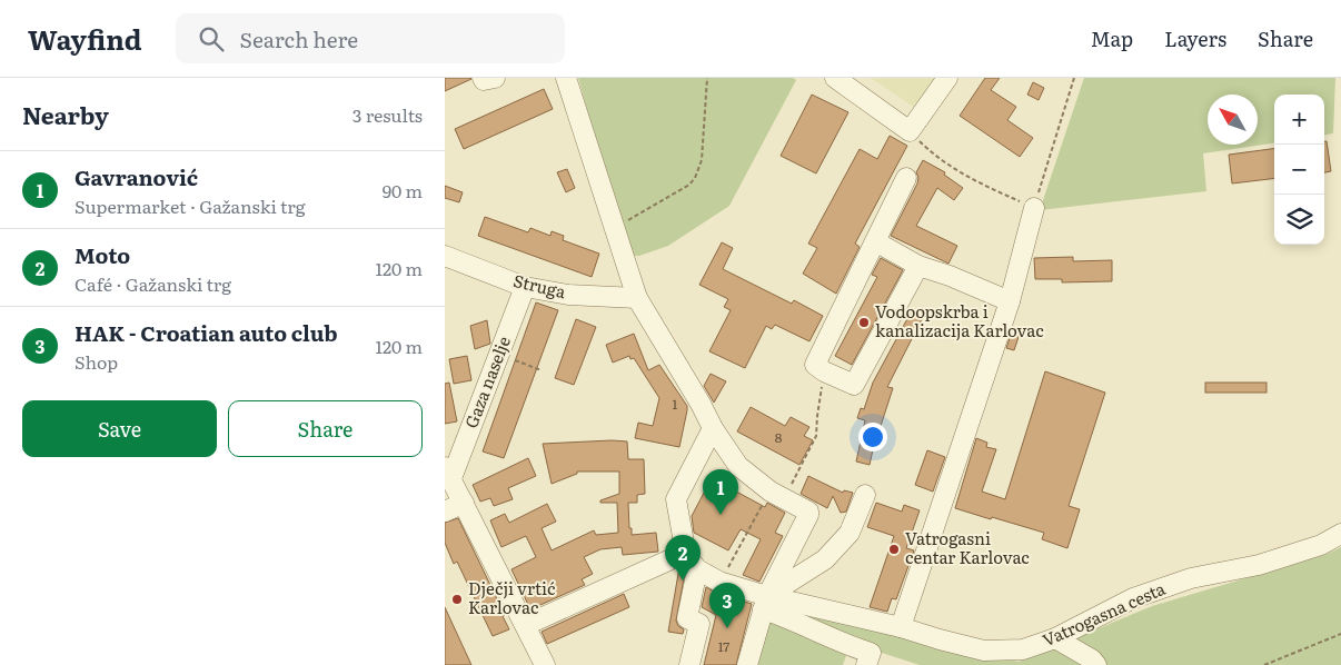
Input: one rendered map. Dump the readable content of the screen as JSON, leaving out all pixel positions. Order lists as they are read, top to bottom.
{
  "streets": {
    "street": ["Struga", "Gaza naselje", "Vatrogasna cesta"]
  },
  "crossings": [
    ["Struga", "Gaza naselje"]
  ],
  "places": ["Vodoopskrba i kanalizacija Karlovac", "Vatrogasni centar Karlovac", "Dječji vrtić Karlovac"],
  "house_numbers": ["1", "8", "17"],
  "north": "top left",
  "page": {
    "header": "Wayfind",
    "search": "Search here",
    "nav": ["Map", "Layers", "Share"],
    "heading": ["Nearby", "3 results"],
    "map_buttons": ["+", "−"],
    "list": [
      {
        "mark": "1",
        "name": "Gavranović",
        "note": "Supermarket · Gažanski trg",
        "value": "90 m"
      },
      {
        "mark": "2",
        "name": "Moto",
        "note": "Café · Gažanski trg",
        "value": "120 m"
      },
      {
        "mark": "3",
        "name": "HAK - Croatian auto club",
        "note": "Shop",
        "value": "120 m"
      }
    ],
    "buttons": ["Save", "Share"],
    "pins": ["1", "2", "3"]
  }
}
